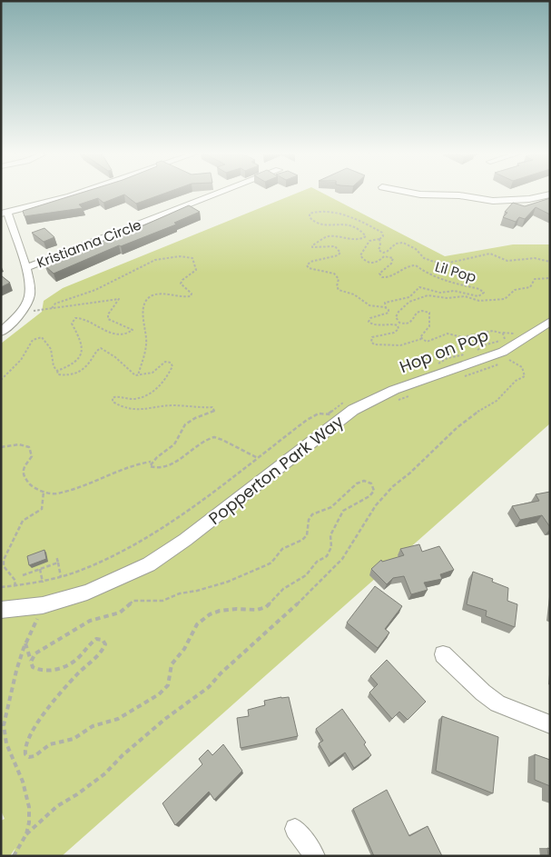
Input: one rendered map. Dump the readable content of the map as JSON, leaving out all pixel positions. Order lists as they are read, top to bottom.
{
  "streets": {
    "street": ["Kristianna Circle", "Popperton Park Way"],
    "path": ["Lil Pop", "Hop on Pop"]
  }
}
